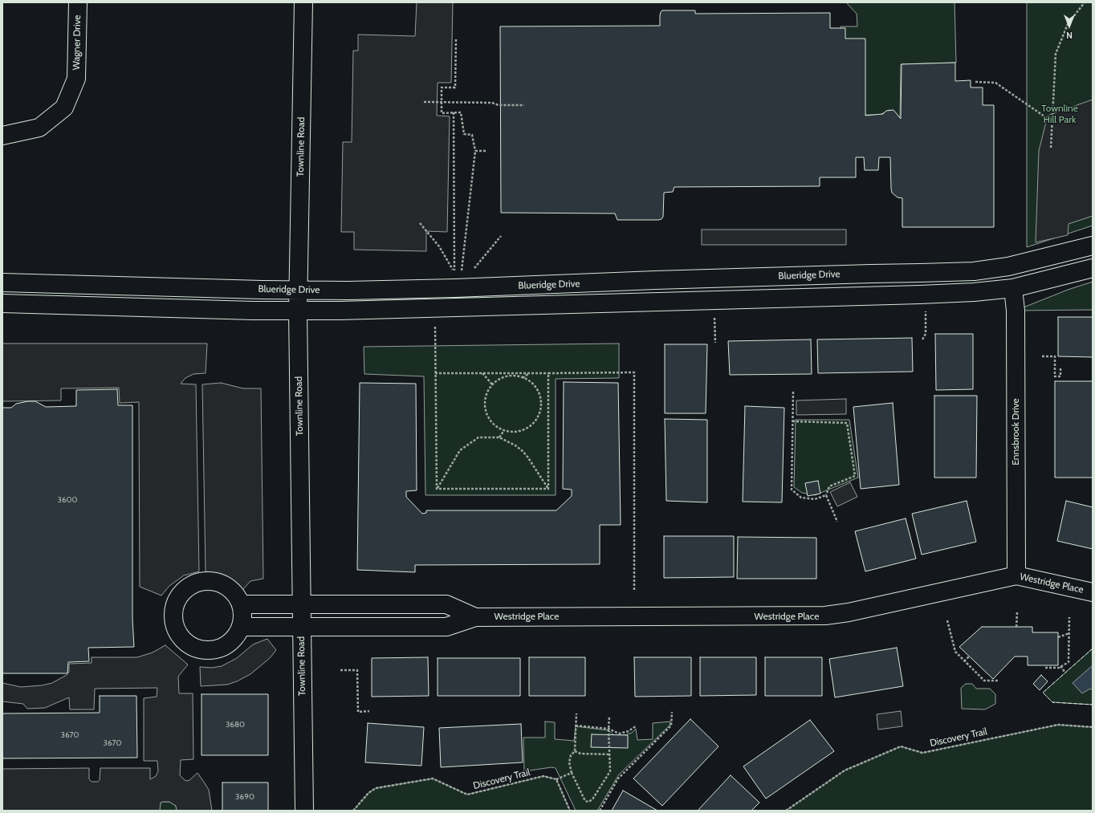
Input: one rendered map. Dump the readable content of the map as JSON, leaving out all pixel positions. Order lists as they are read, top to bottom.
{
  "streets": {
    "street": [
      "Wagner Drive",
      "Townline Road",
      "Blueridge Drive",
      "Ennsbrook Drive",
      "Westridge Place"
    ],
    "path": ["Discovery Trail"]
  },
  "crossings": [
    ["Townline Road", "Blueridge Drive"],
    ["Townline Road", "Westridge Place"],
    ["Ennsbrook Drive", "Westridge Place"]
  ],
  "parks": ["Townline Hill Park"],
  "house_numbers": [
    "3600",
    "3680",
    "3670",
    "3670",
    "3690"
  ],
  "north": "bottom"
}
